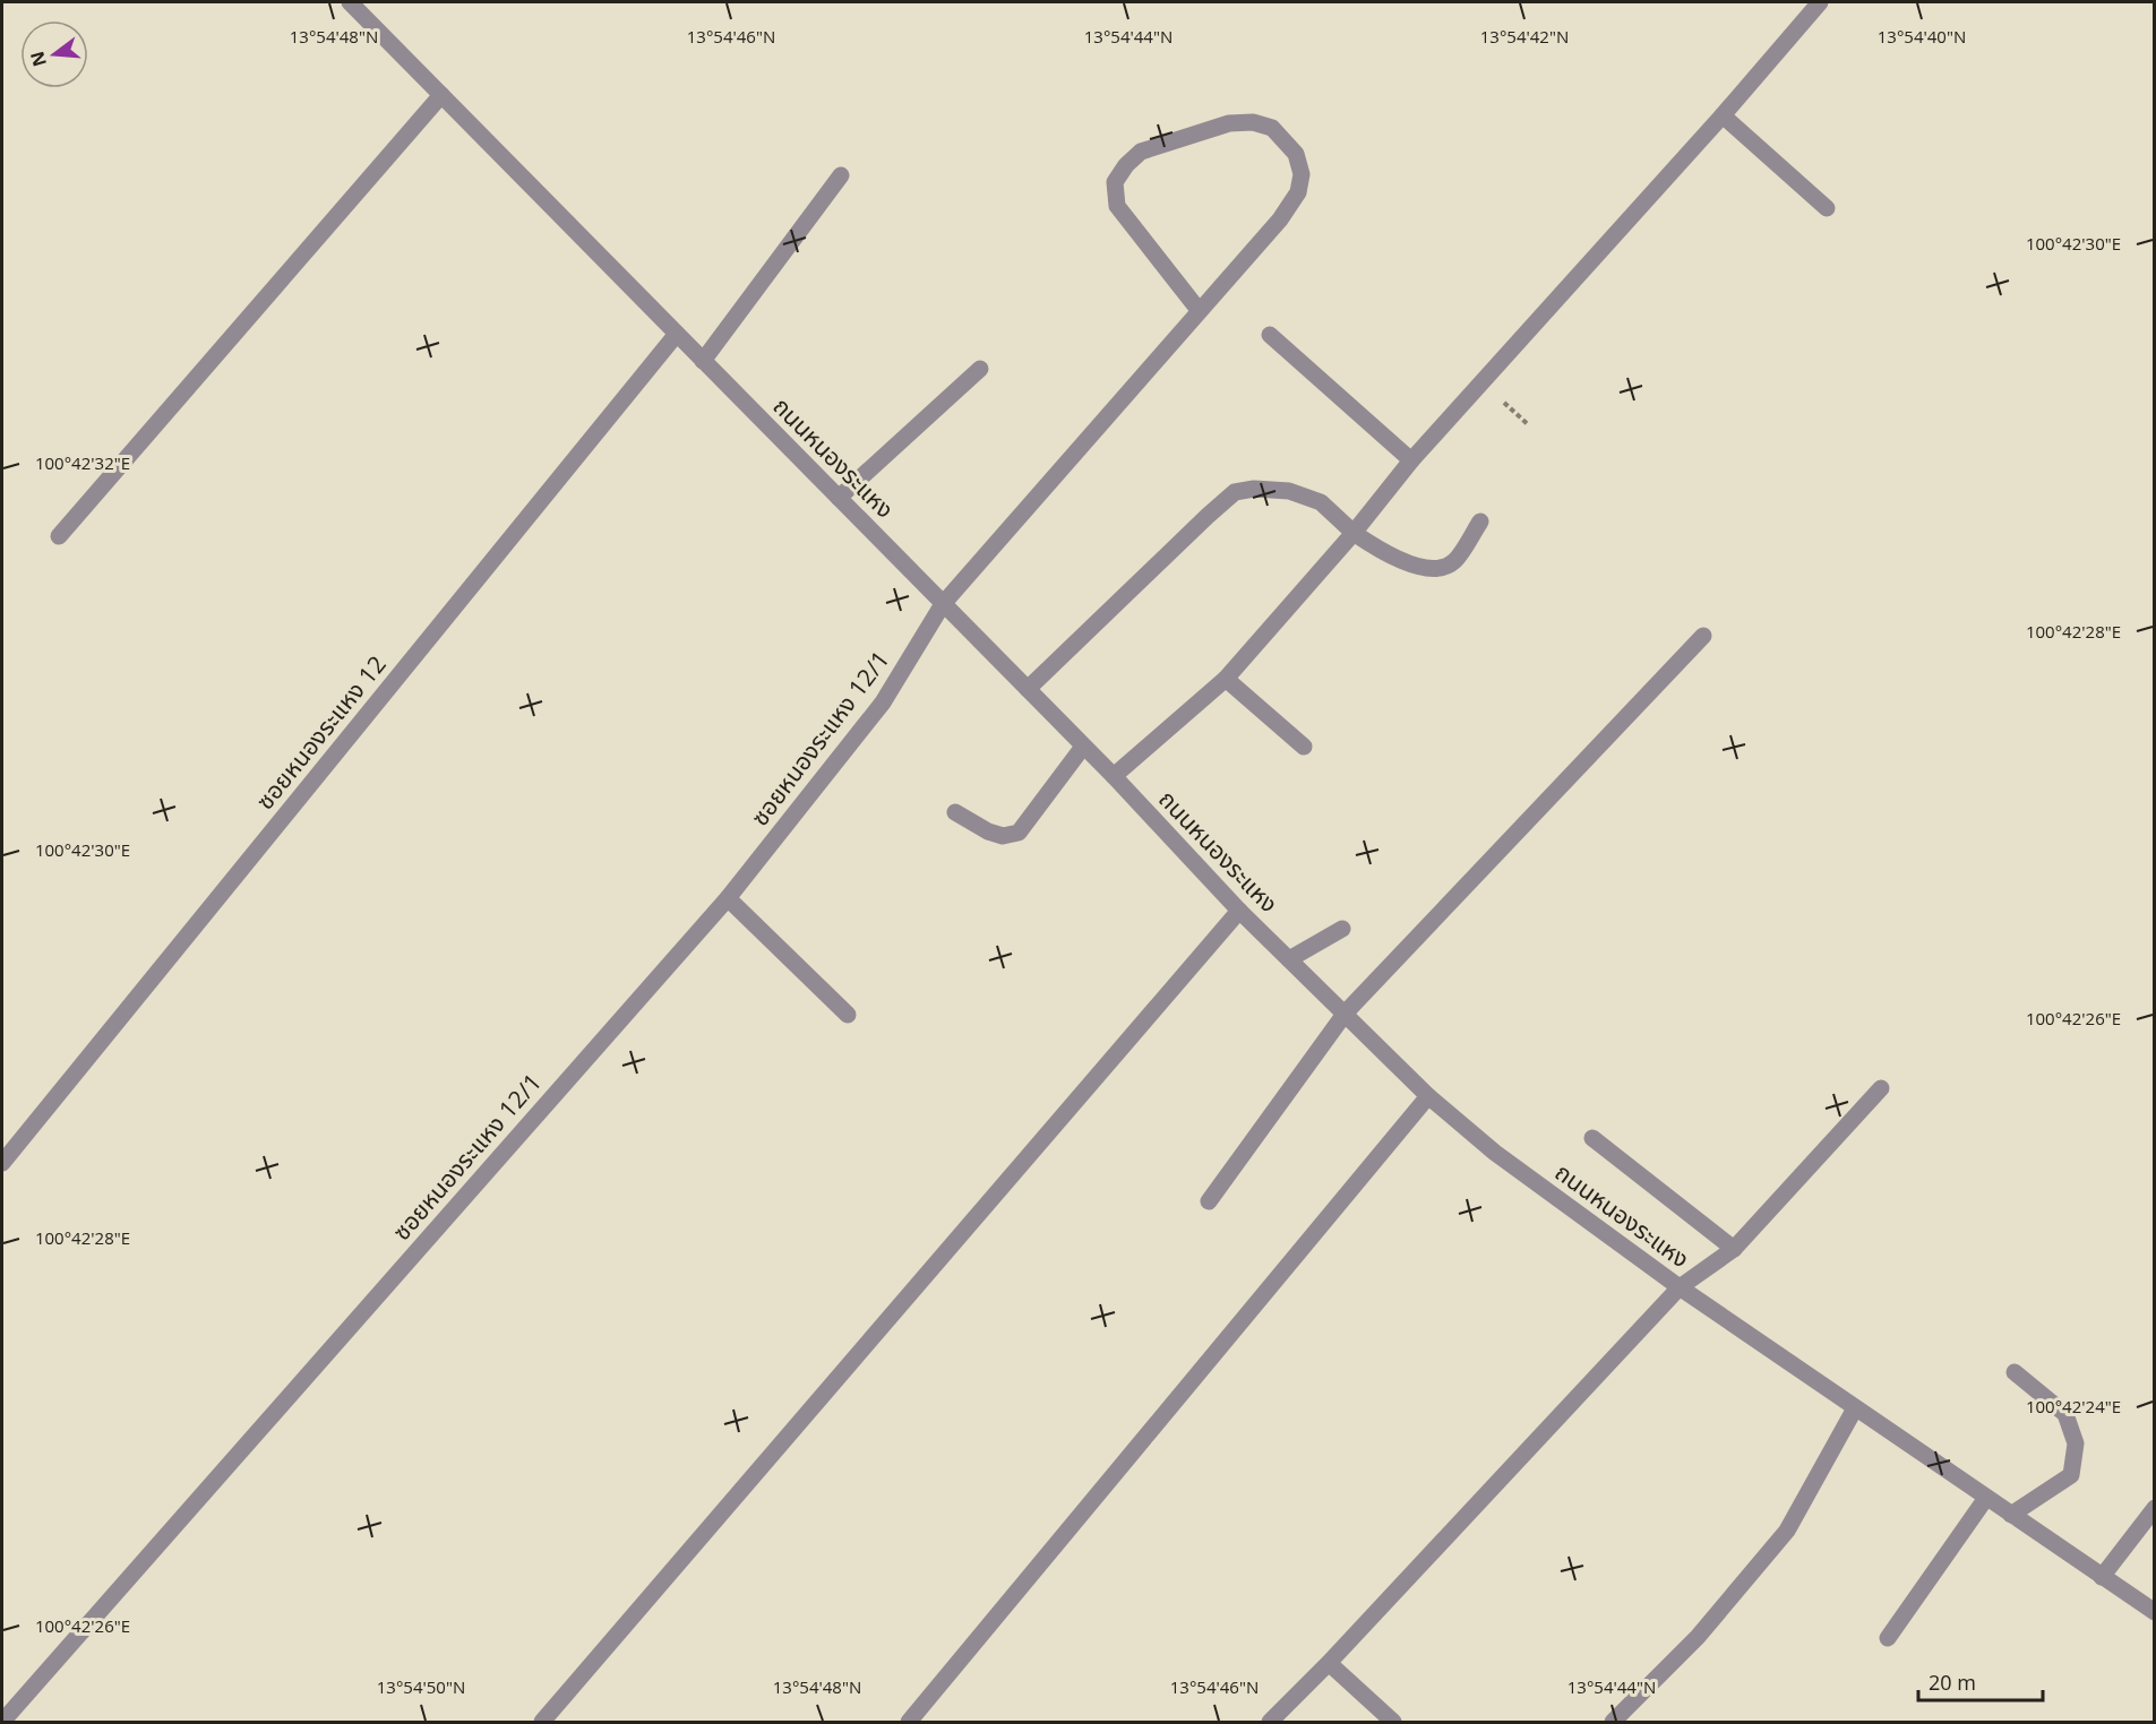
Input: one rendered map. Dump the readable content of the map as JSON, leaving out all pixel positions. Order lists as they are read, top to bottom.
{
  "streets": {
    "street": ["ถนนหนองระแหง", "ซอยหนองระแหง 12", "ซอยหนองระแหง 12/1"]
  },
  "crossings": [
    ["ถนนหนองระแหง", "ซอยหนองระแหง 12"],
    ["ถนนหนองระแหง", "ซอยหนองระแหง 12/1"]
  ],
  "scale_bar": "20 m",
  "north": "left",
  "coordinates": [
    "13°54'48\"N",
    "13°54'46\"N",
    "13°54'44\"N",
    "13°54'42\"N",
    "13°54'40\"N",
    "100°42'30\"E",
    "100°42'32\"E",
    "100°42'28\"E",
    "100°42'26\"E",
    "100°42'24\"E",
    "13°54'50\"N"
  ]
}
